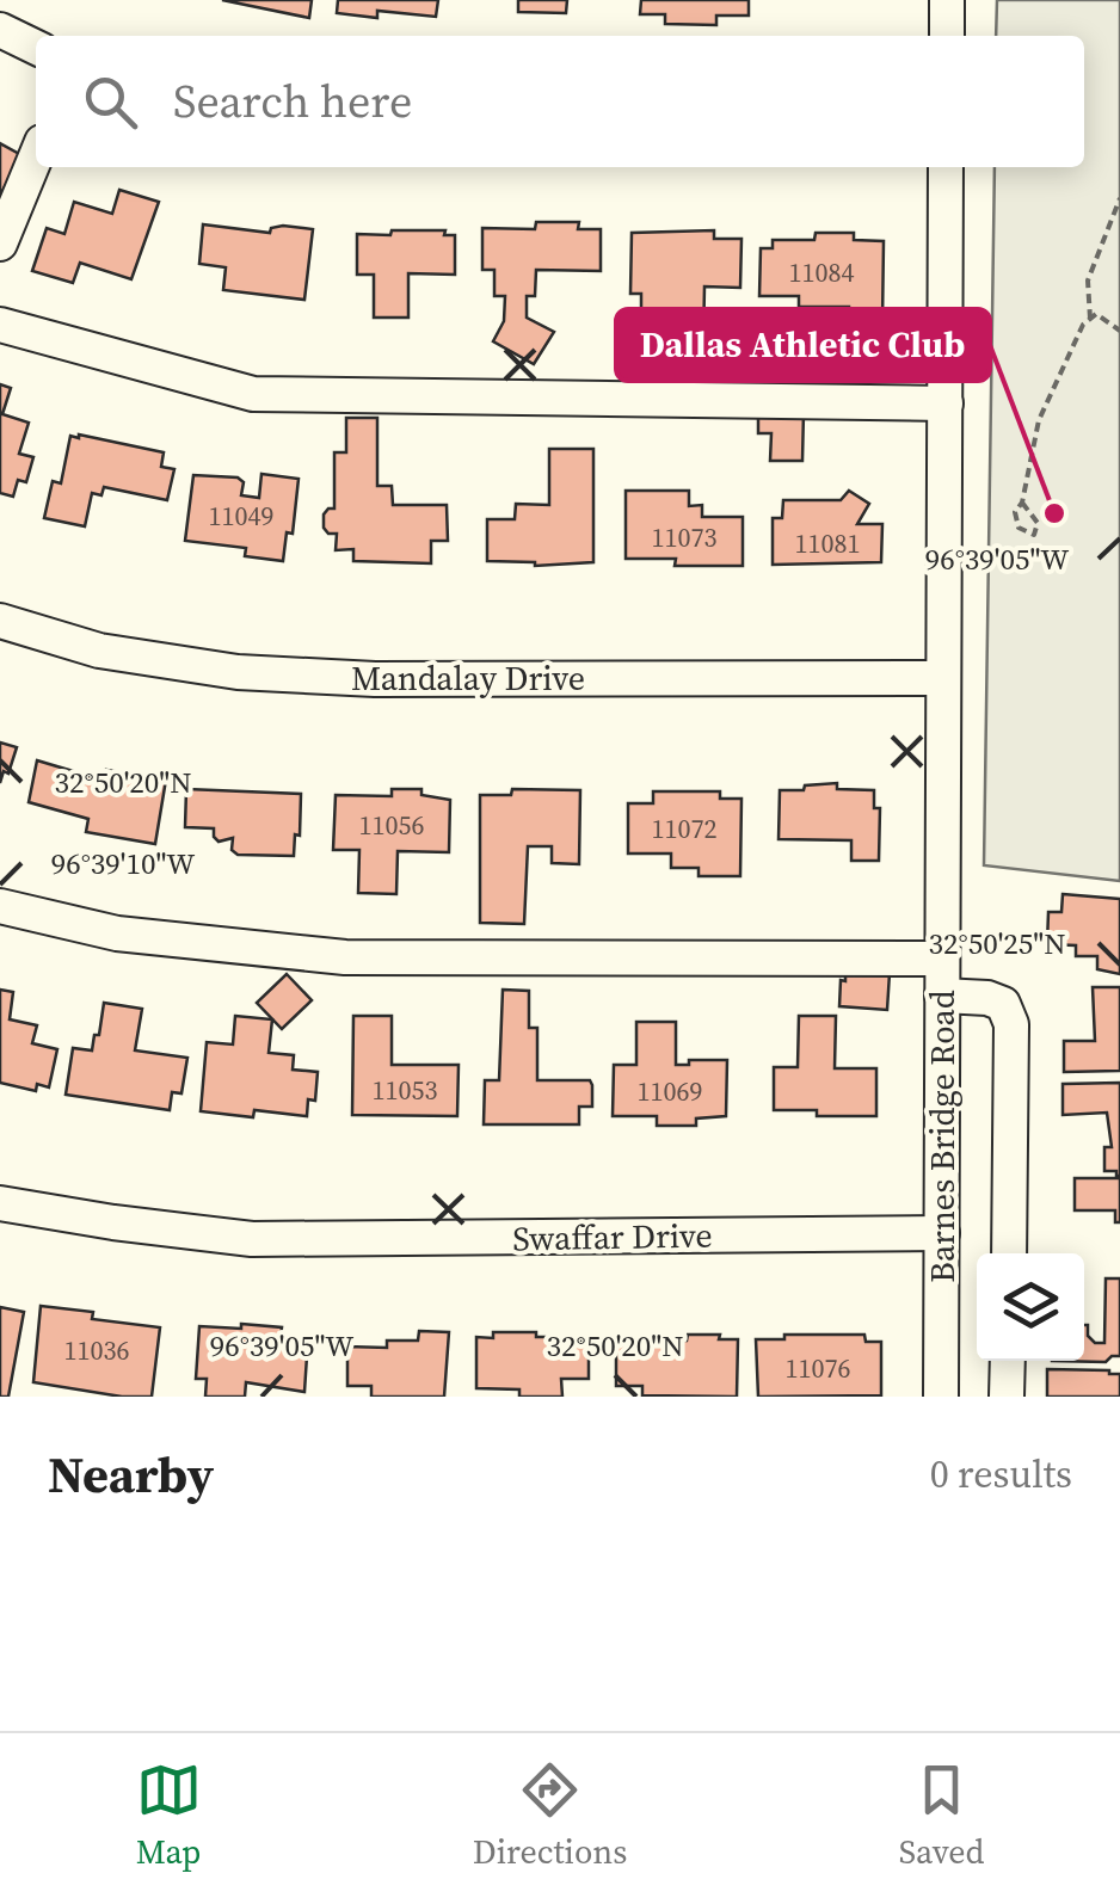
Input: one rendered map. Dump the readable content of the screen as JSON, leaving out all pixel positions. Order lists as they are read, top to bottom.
{
  "streets": {
    "street": ["Mandalay Drive", "Barnes Bridge Road", "Swaffar Drive"]
  },
  "crossings": [
    ["Mandalay Drive", "Barnes Bridge Road"],
    ["Barnes Bridge Road", "Swaffar Drive"]
  ],
  "places": ["Dallas Athletic Club"],
  "house_numbers": [
    "11084",
    "11049",
    "11073",
    "11081",
    "11056",
    "11072",
    "11053",
    "11069",
    "11036",
    "11076"
  ],
  "page": {
    "search": "Search here",
    "heading": ["Nearby", "0 results"],
    "nav": ["Map", "Directions", "Saved"]
  },
  "coordinates": [
    "96°39'05\"W",
    "32°50'20\"N",
    "96°39'10\"W",
    "32°50'25\"N"
  ]
}
